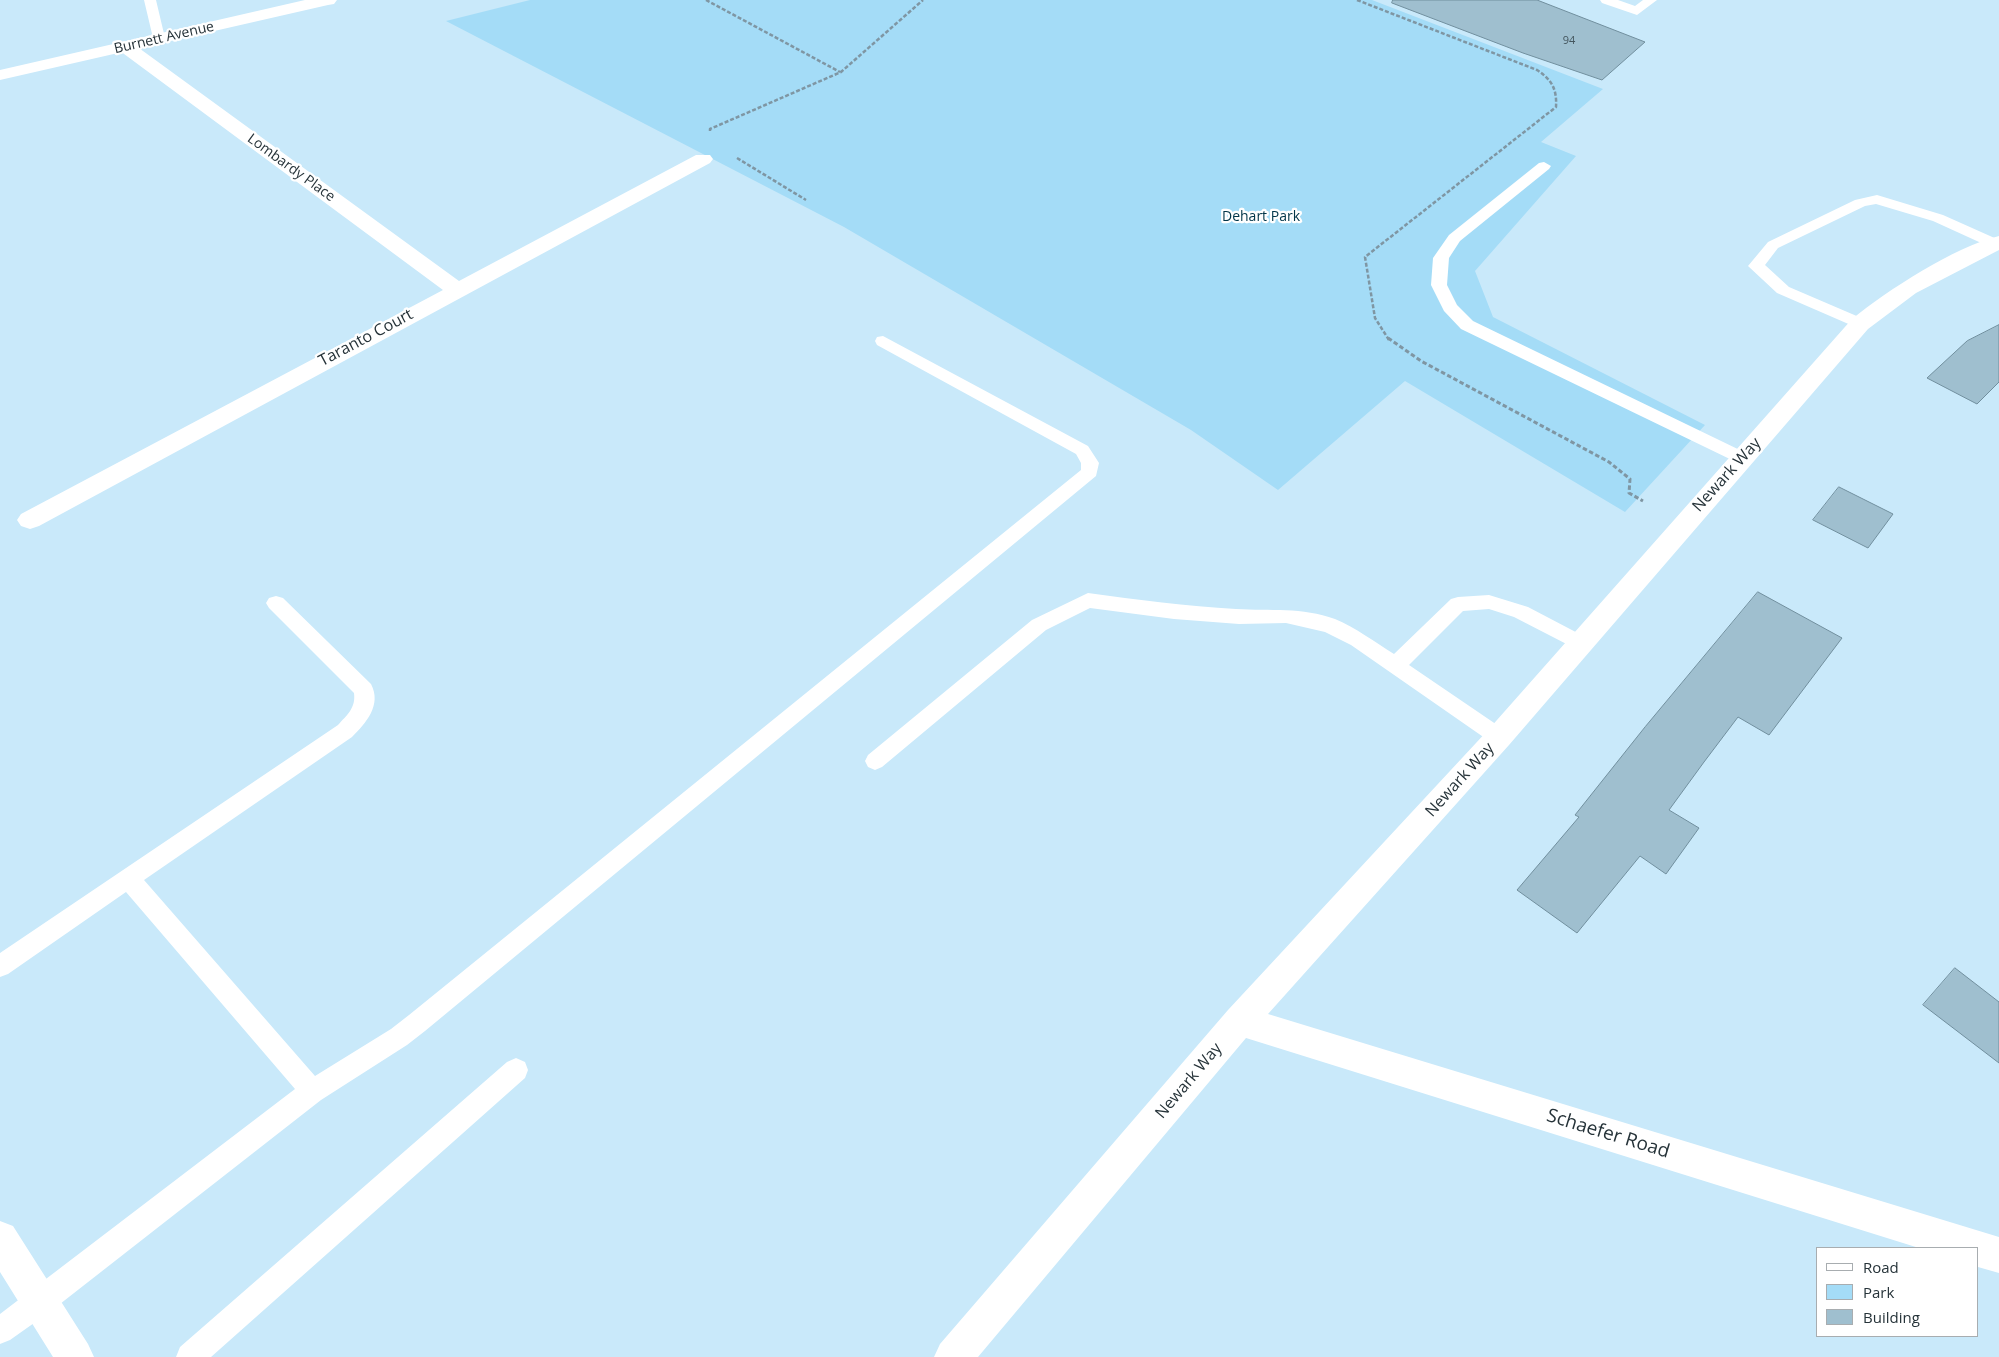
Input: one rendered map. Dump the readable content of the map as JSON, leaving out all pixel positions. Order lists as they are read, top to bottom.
{
  "streets": {
    "street": [
      "Burnett Avenue",
      "Lombardy Place",
      "Taranto Court",
      "Newark Way",
      "Schaefer Road"
    ]
  },
  "crossings": [
    ["Burnett Avenue", "Lombardy Place"],
    ["Lombardy Place", "Taranto Court"],
    ["Newark Way", "Schaefer Road"]
  ],
  "parks": ["Dehart Park"],
  "house_numbers": ["94"],
  "legend": ["Road", "Park", "Building"]
}
